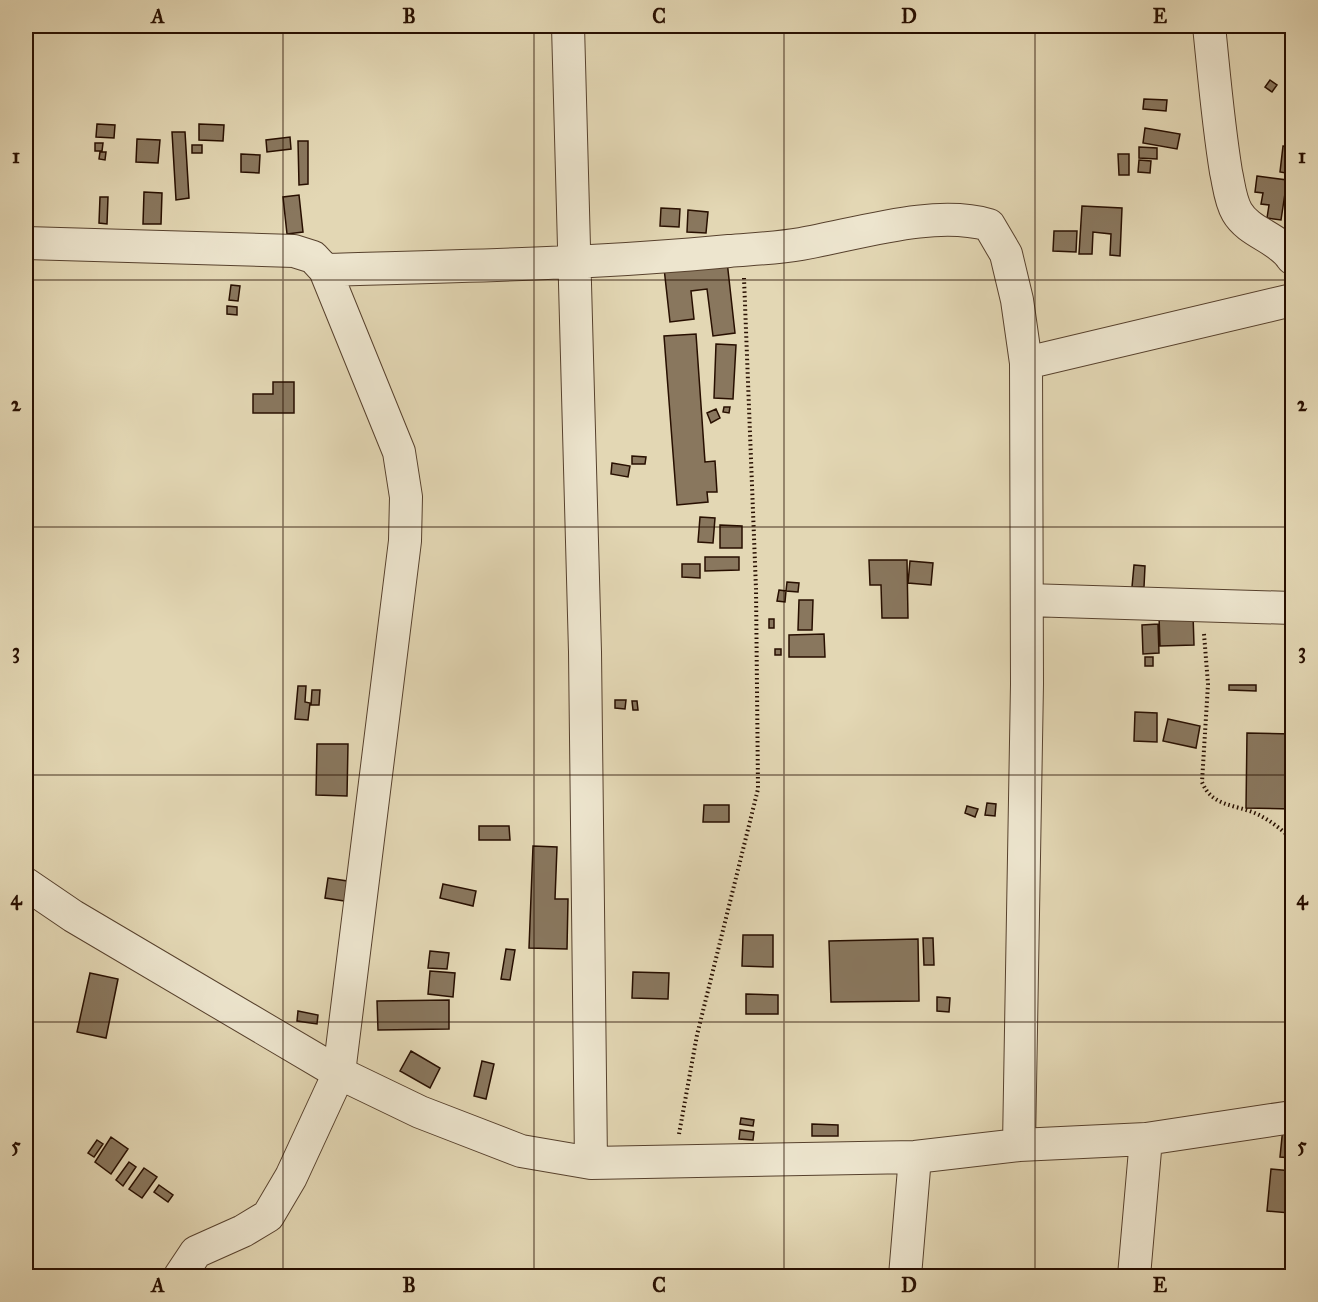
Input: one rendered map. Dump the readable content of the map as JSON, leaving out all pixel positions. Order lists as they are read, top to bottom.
{
  "grid": {
    "columns": [
      "A",
      "B",
      "C",
      "D",
      "E"
    ],
    "rows": [
      "1",
      "2",
      "3",
      "4",
      "5"
    ]
  }
}
